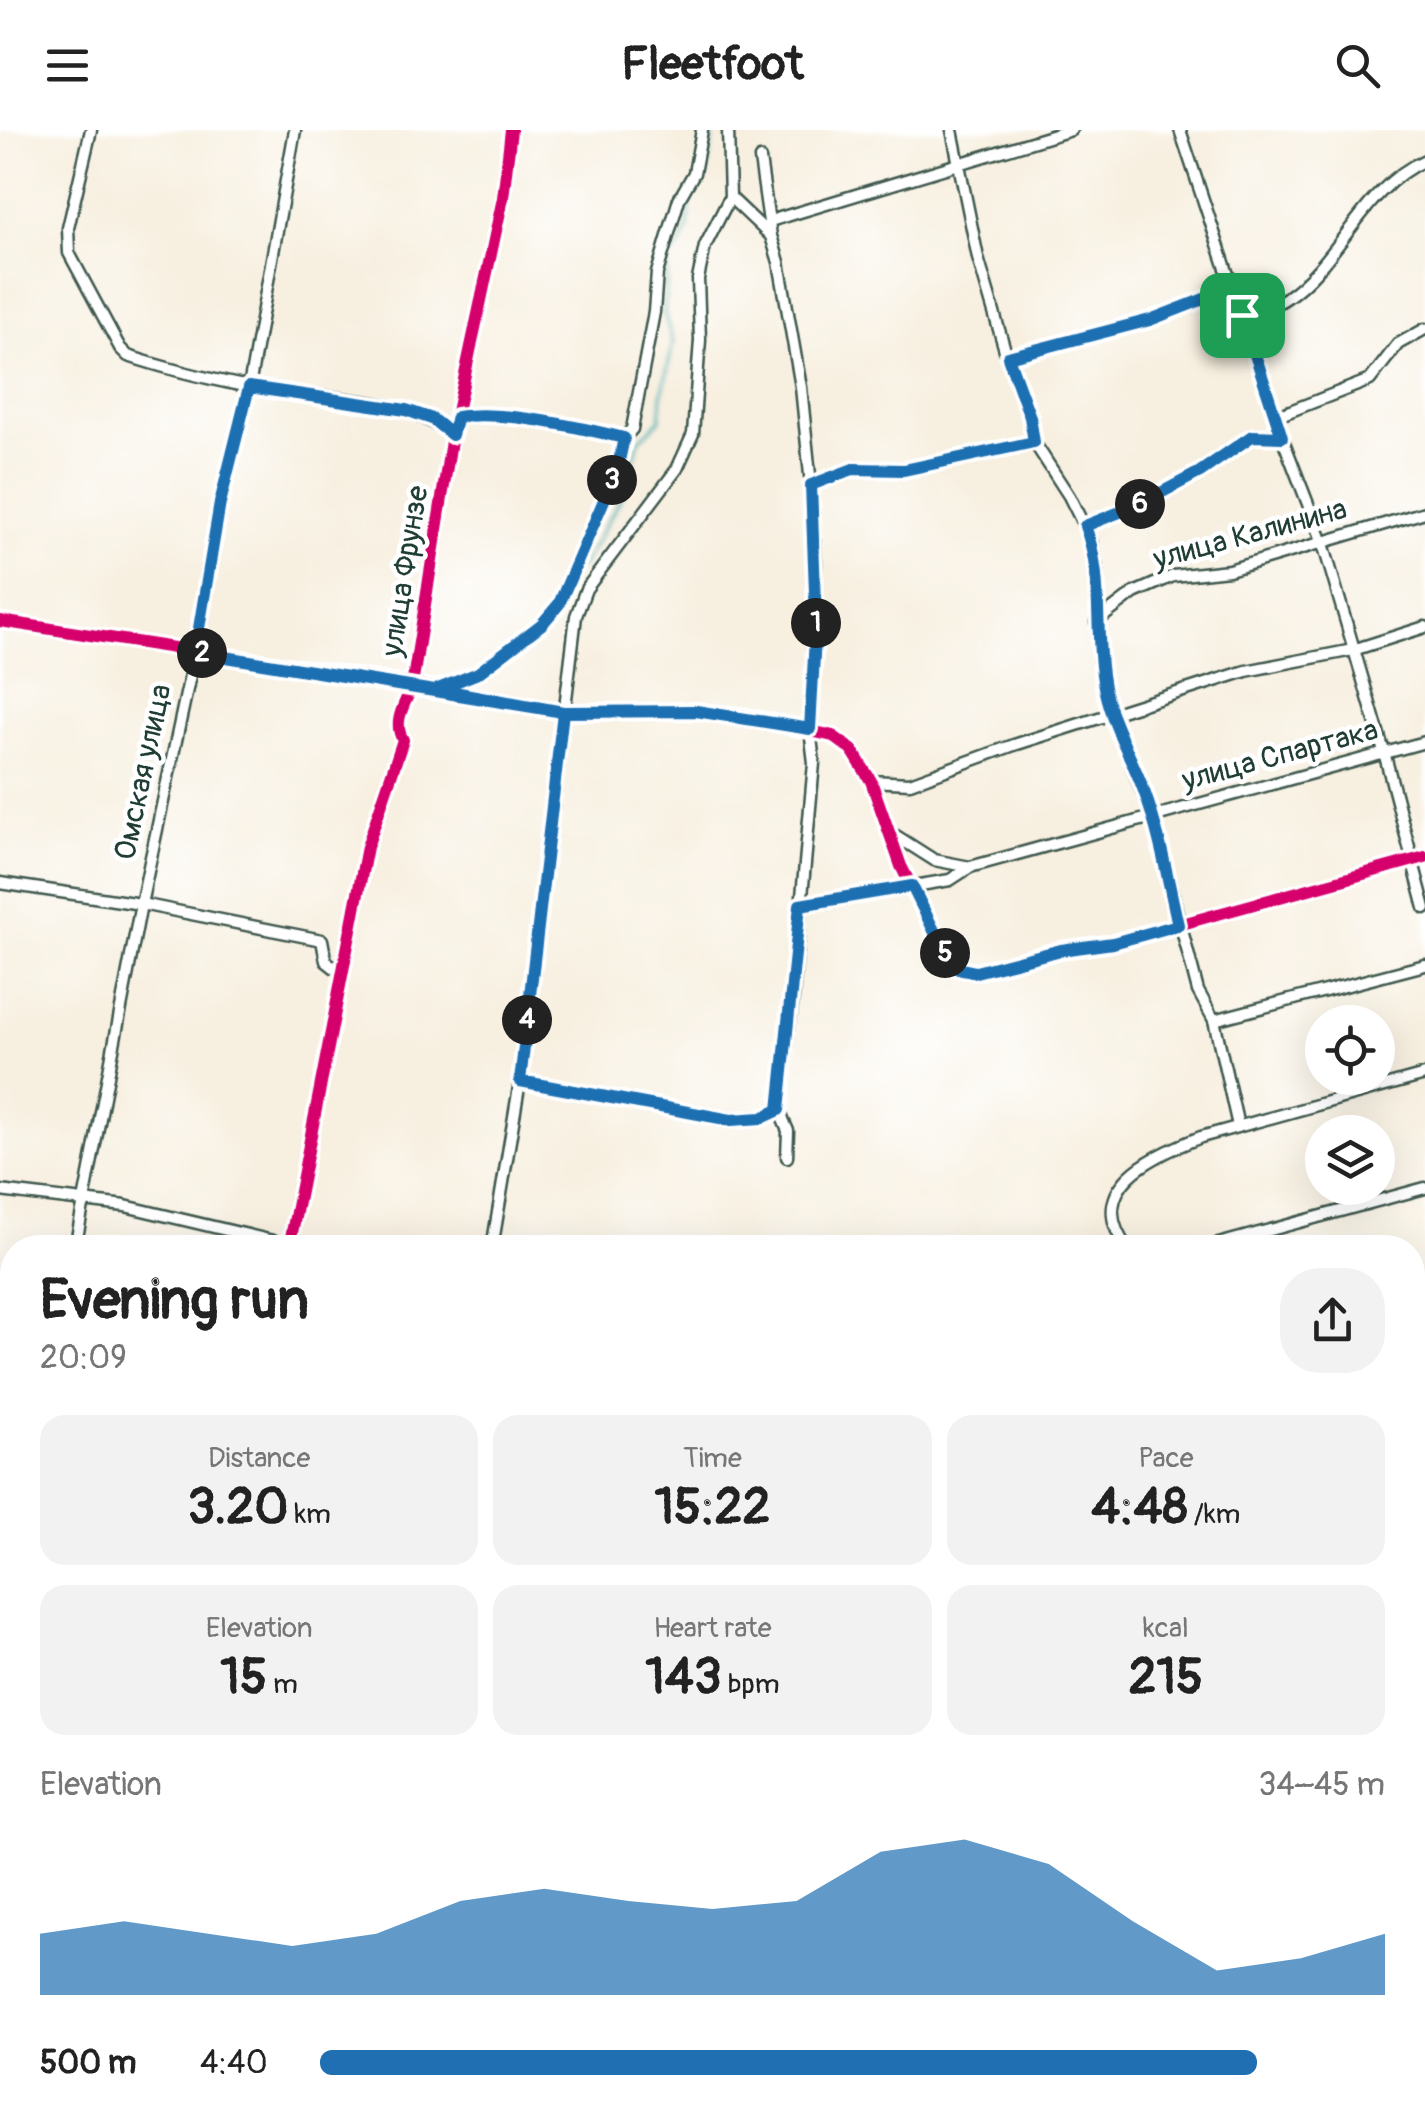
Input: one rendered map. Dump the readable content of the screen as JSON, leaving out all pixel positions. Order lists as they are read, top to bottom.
{
  "streets": {
    "street": [
      "улица Калинина",
      "улица Фрунзе",
      "улица Спартака",
      "Омская улица"
    ]
  },
  "page": {
    "header": "Fleetfoot",
    "pins": [
      "3",
      "6",
      "1",
      "2",
      "5",
      "4"
    ],
    "heading": ["Evening run", "20:09"],
    "stats": [
      ["Distance", "3.20 km"],
      ["Time", "15:22"],
      ["Pace", "4:48 /km"],
      ["Elevation", "15 m"],
      ["Heart rate", "143 bpm"],
      ["kcal", "215"]
    ],
    "chart": ["Elevation", "34–45 m"],
    "list": [
      {
        "name": "500 m",
        "note": "4:40"
      }
    ]
  }
}
